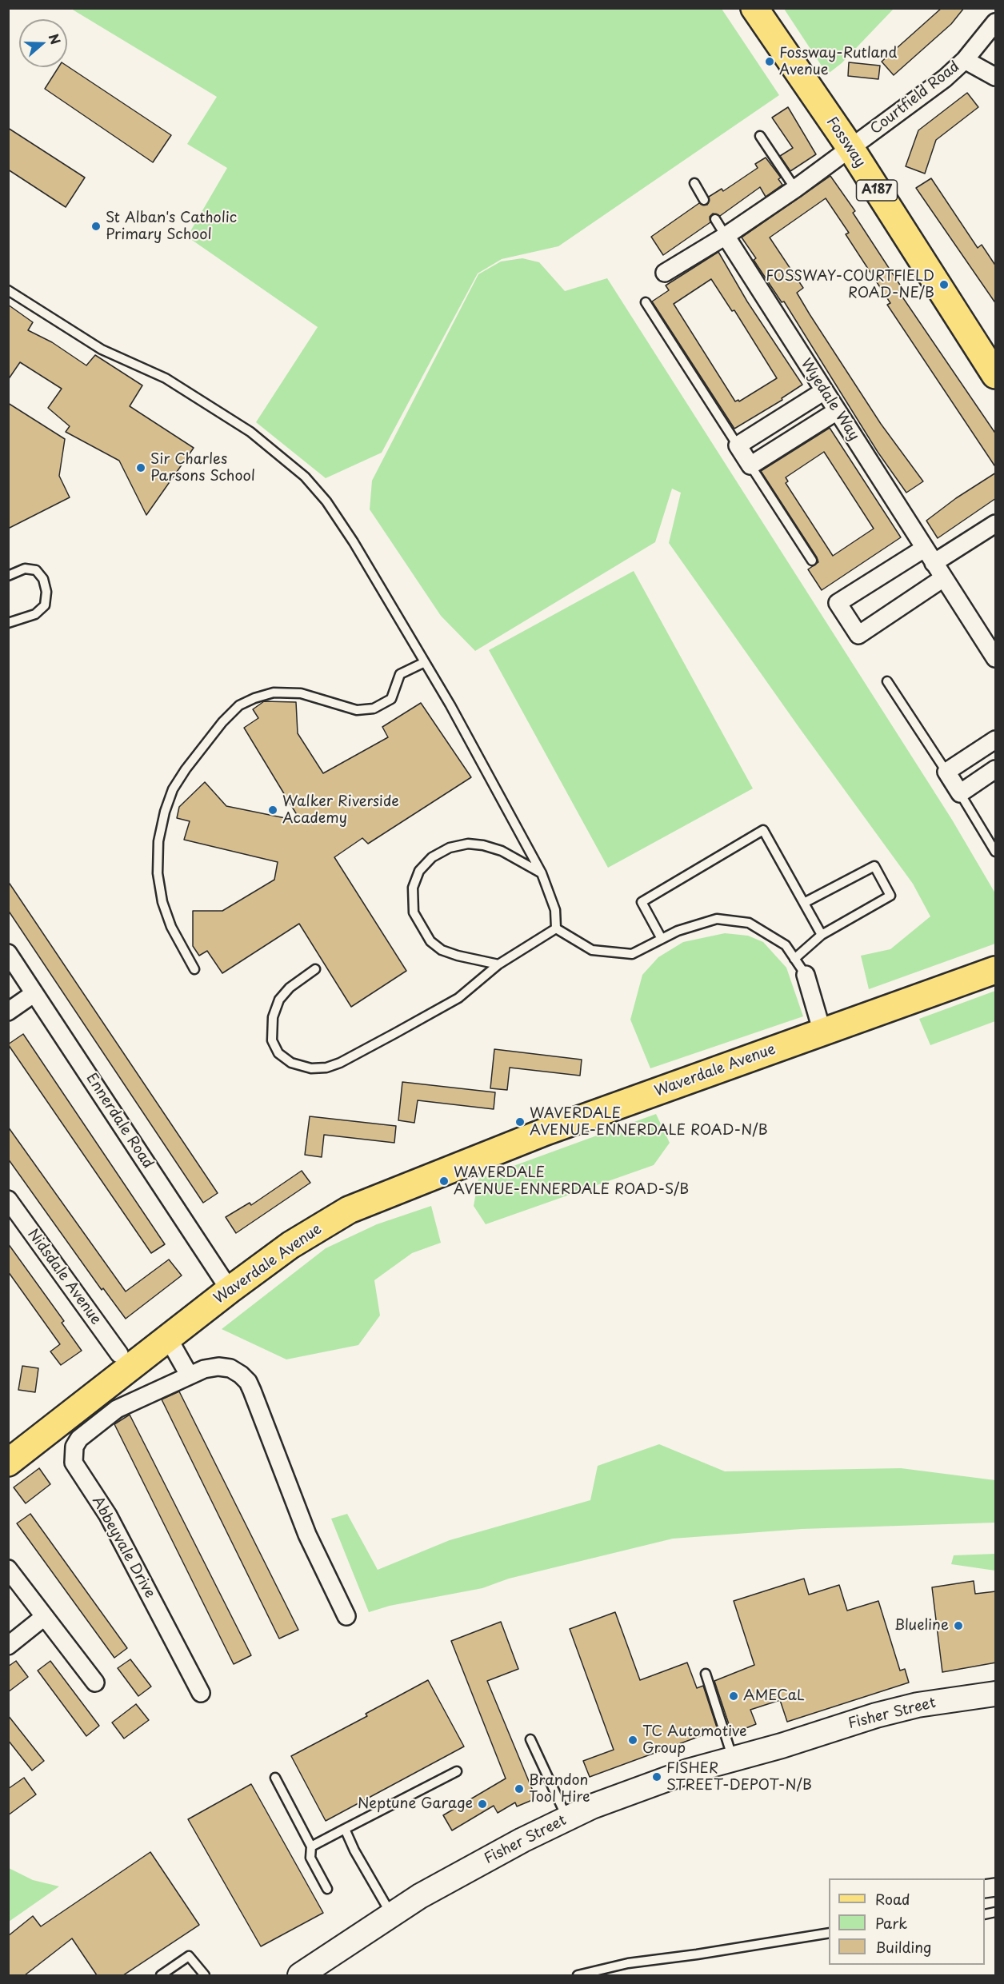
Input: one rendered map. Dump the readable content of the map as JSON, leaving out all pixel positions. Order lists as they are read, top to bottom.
{
  "streets": {
    "main road": ["Fossway", "A187", "Waverdale Avenue"],
    "street": [
      "Courtfield Road",
      "Wyedale Way",
      "Ennerdale Road",
      "Nidsdale Avenue",
      "Abbeyvale Drive",
      "Fisher Street"
    ]
  },
  "crossings": [
    ["Courtfield Road", "Fossway"],
    ["Waverdale Avenue", "Ennerdale Road"]
  ],
  "places": [
    "Fossway-Rutland Avenue",
    "St Alban's Catholic Primary School",
    "FOSSWAY-COURTFIELD ROAD-NE/B",
    "Sir Charles Parsons School",
    "Walker Riverside Academy",
    "WAVERDALE AVENUE-ENNERDALE ROAD-N/B",
    "WAVERDALE AVENUE-ENNERDALE ROAD-S/B",
    "Blueline",
    "AMECaL",
    "TC Automotive Group",
    "FISHER STREET-DEPOT-N/B",
    "Brandon Tool Hire",
    "Neptune Garage"
  ],
  "legend": ["Road", "Park", "Building"],
  "north": "right"
}
